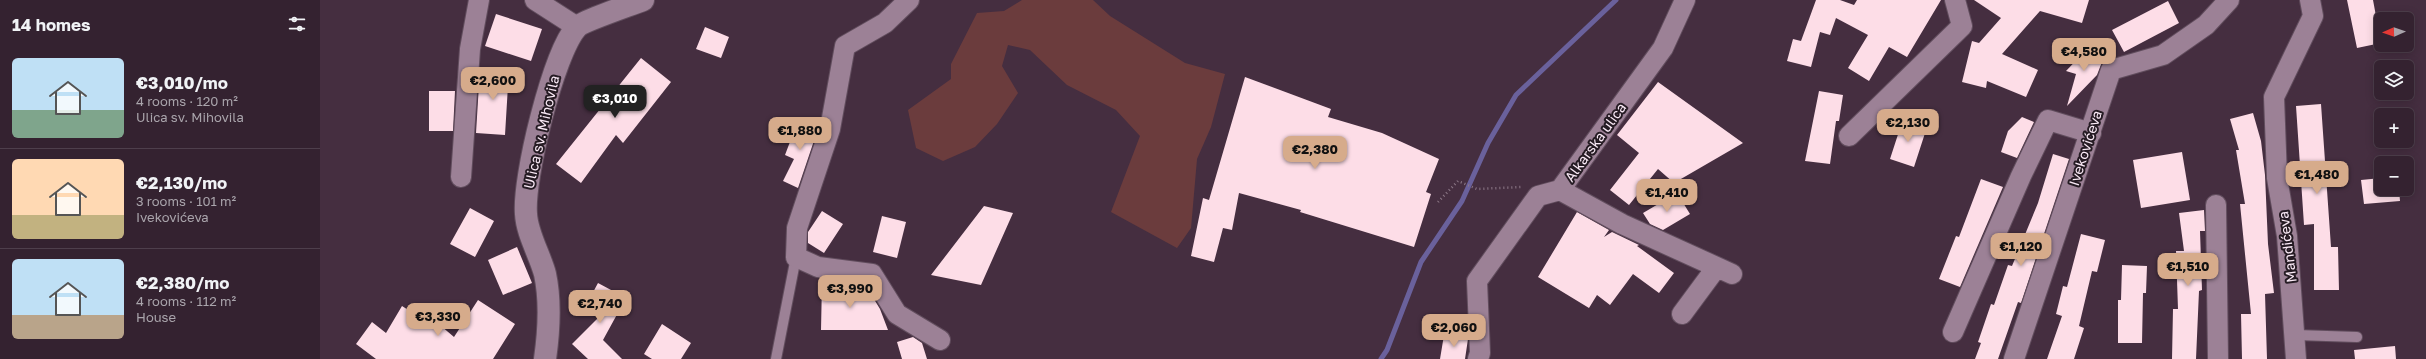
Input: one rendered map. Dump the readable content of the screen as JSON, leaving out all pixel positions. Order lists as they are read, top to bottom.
{
  "streets": {
    "street": [
      "Ulica sv. Mihovila",
      "Alkarska ulica",
      "Ivekovićeva",
      "Mandićeva"
    ]
  },
  "north": "left",
  "page": {
    "heading": "14 homes",
    "map_buttons": ["+", "−"],
    "price": [
      "€4,580",
      "€2,600",
      "€3,010",
      "€2,130",
      "€1,880",
      "€2,380",
      "€1,480",
      "€1,410",
      "€1,120",
      "€1,510",
      "€3,990",
      "€2,740",
      "€3,330",
      "€2,060"
    ],
    "list": [
      {
        "name": "€3,010/mo",
        "note": "4 rooms · 120 m² · Ulica sv. Mihovila"
      },
      {
        "name": "€2,130/mo",
        "note": "3 rooms · 101 m² · Ivekovićeva"
      },
      {
        "name": "€2,380/mo",
        "note": "4 rooms · 112 m² · House"
      }
    ]
  }
}
